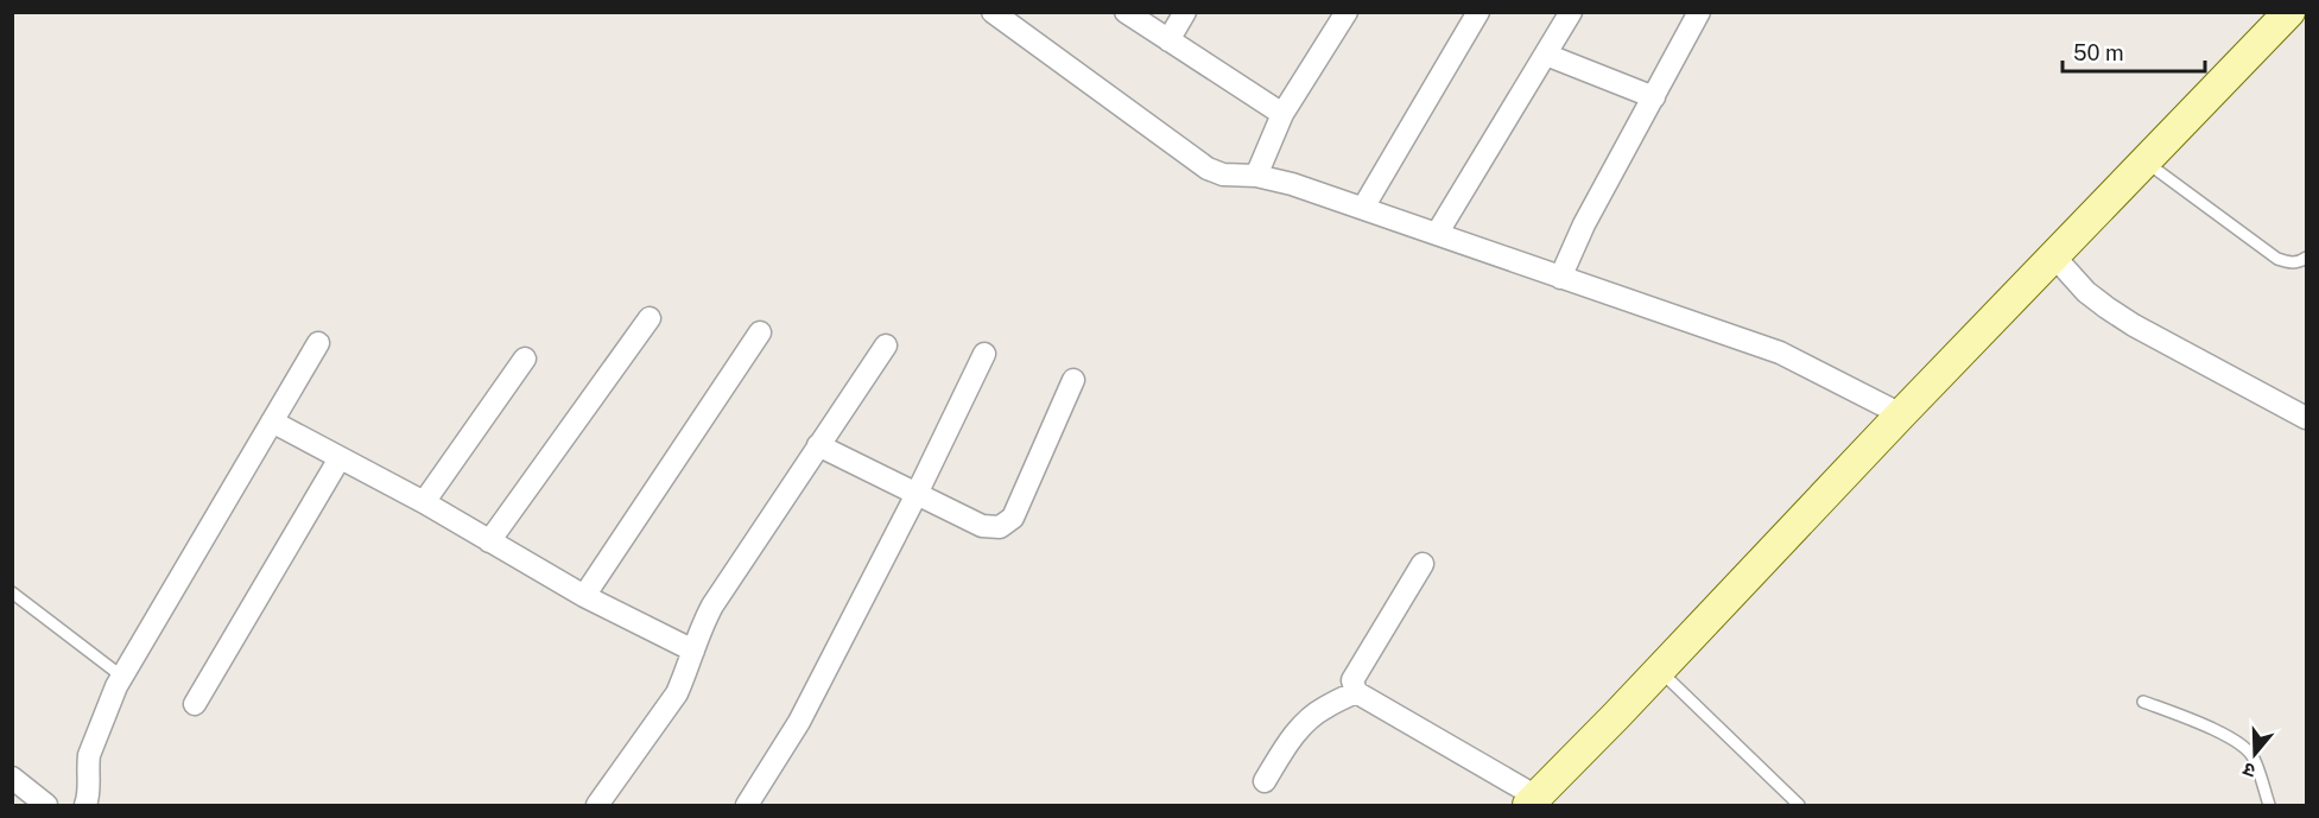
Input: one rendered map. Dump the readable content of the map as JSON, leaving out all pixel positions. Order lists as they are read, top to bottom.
{
  "scale_bar": "50 m",
  "north": "bottom"
}
